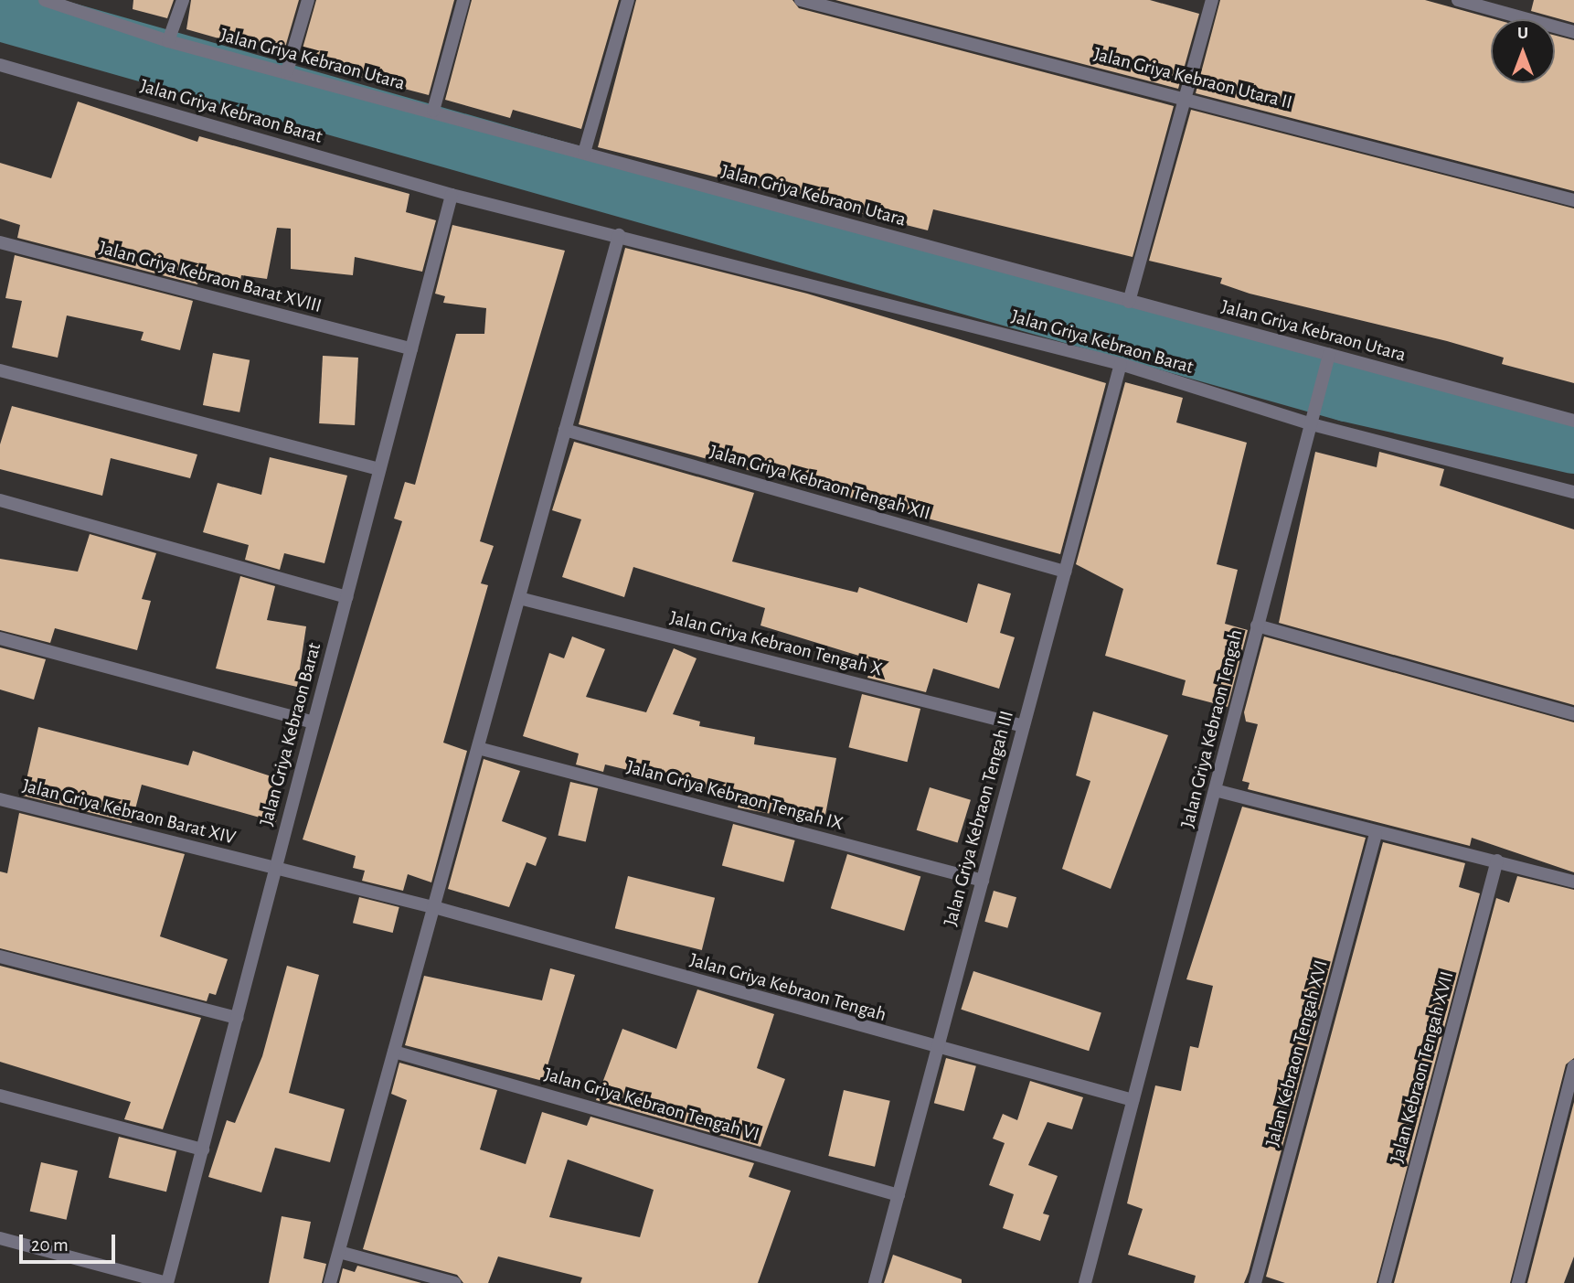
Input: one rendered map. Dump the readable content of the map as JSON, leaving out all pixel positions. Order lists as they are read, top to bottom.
{
  "streets": {
    "street": [
      "Jalan Griya Kebraon Utara",
      "Jalan Griya Kebraon Utara II",
      "Jalan Griya Kebraon Barat",
      "Jalan Griya Kebraon Barat XVIII",
      "Jalan Griya Kebraon Tengah XII",
      "Jalan Griya Kebraon Tengah X",
      "Jalan Griya Kebraon Tengah",
      "Jalan Griya Kebraon Tengah IX",
      "Jalan Griya Kebraon Barat XIV",
      "Jalan Griya Kebraon Tengah III",
      "Jalan Kebraon Tengah XVI",
      "Jalan Kebraon Tengah XVII",
      "Jalan Griya Kebraon Tengah VI"
    ]
  },
  "crossings": [
    ["Jalan Griya Kebraon Utara", "Jalan Griya Kebraon Tengah"],
    ["Jalan Griya Kebraon Barat", "Jalan Griya Kebraon Barat XVIII"],
    ["Jalan Griya Kebraon Barat", "Jalan Griya Kebraon Tengah"],
    ["Jalan Griya Kebraon Barat", "Jalan Griya Kebraon Barat XIV"],
    ["Jalan Griya Kebraon Barat", "Jalan Griya Kebraon Tengah III"],
    ["Jalan Griya Kebraon Tengah XII", "Jalan Griya Kebraon Tengah III"],
    ["Jalan Griya Kebraon Tengah X", "Jalan Griya Kebraon Tengah III"],
    ["Jalan Griya Kebraon Tengah", "Jalan Griya Kebraon Barat XIV"],
    ["Jalan Griya Kebraon Tengah", "Jalan Griya Kebraon Tengah III"],
    ["Jalan Griya Kebraon Tengah IX", "Jalan Griya Kebraon Tengah III"],
    ["Jalan Griya Kebraon Tengah III", "Jalan Griya Kebraon Tengah VI"]
  ],
  "scale_bar": "20 m",
  "north": "top"
}
